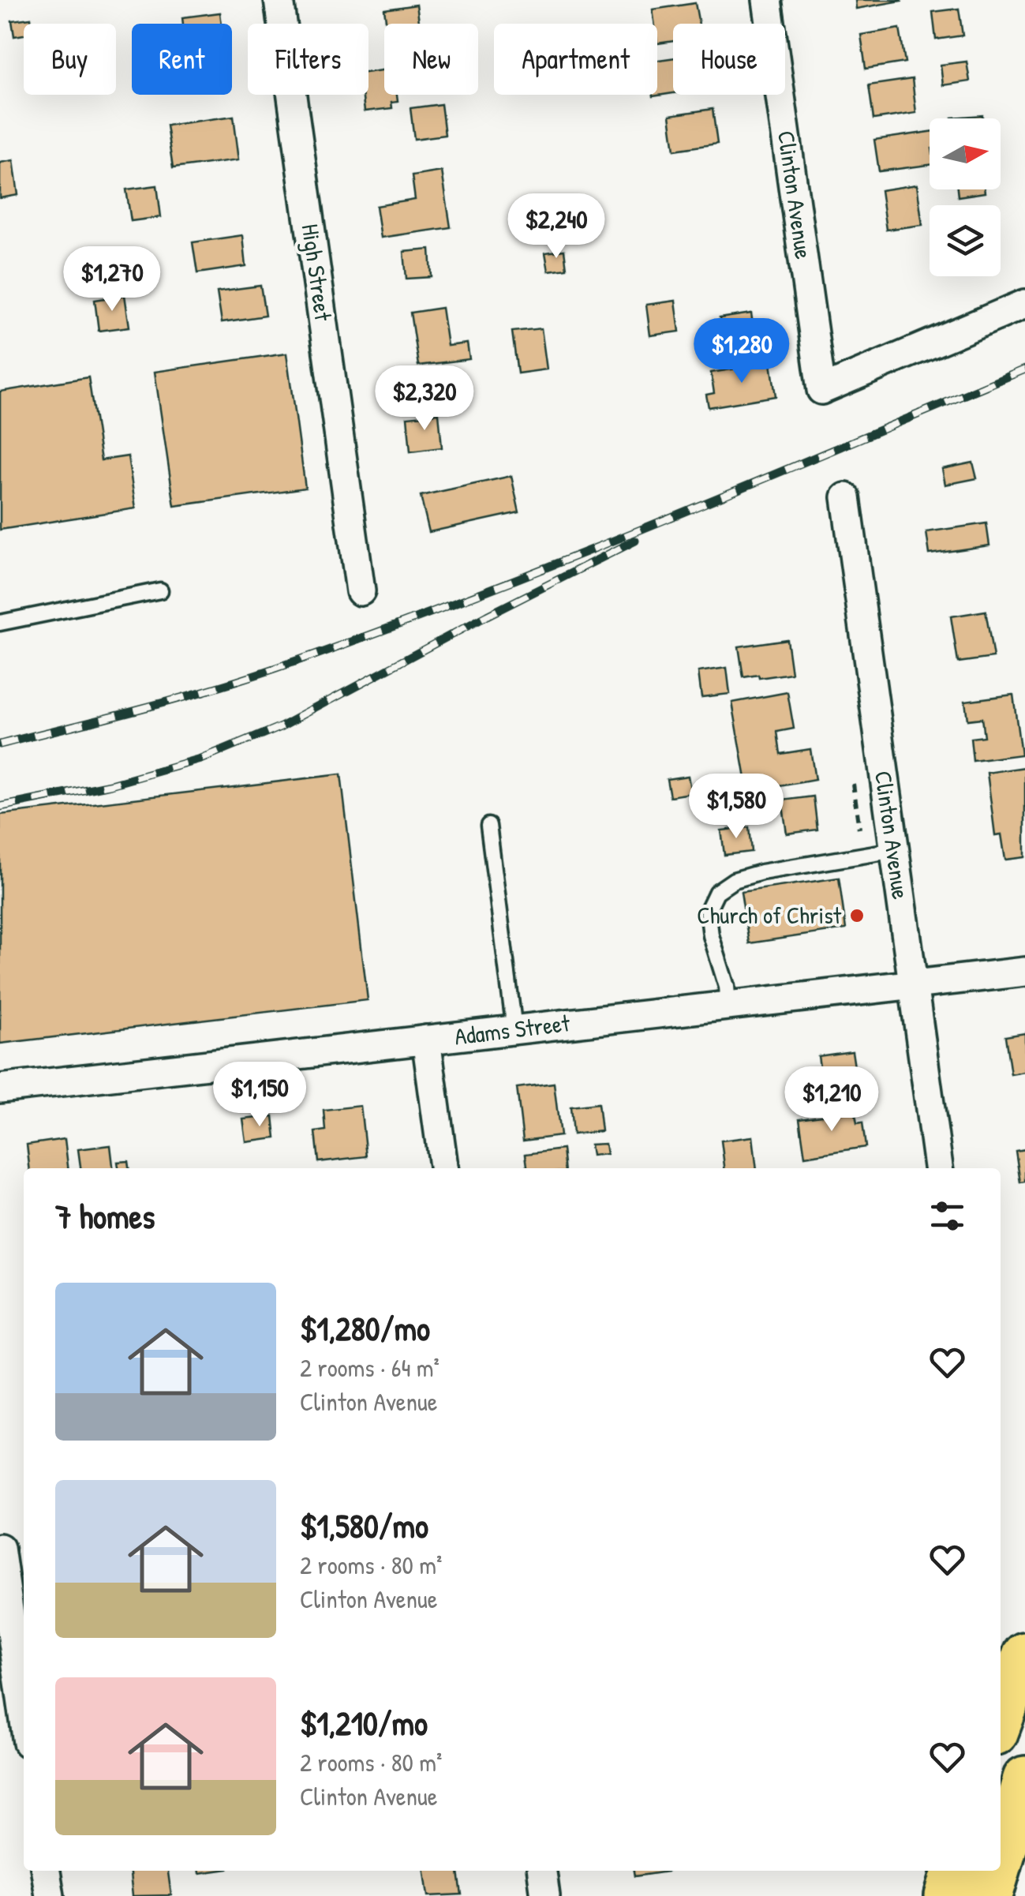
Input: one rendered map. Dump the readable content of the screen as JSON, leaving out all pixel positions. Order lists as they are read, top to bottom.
{
  "streets": {
    "street": ["Clinton Avenue", "High Street", "Adams Street"]
  },
  "crossings": [
    ["Clinton Avenue", "Adams Street"]
  ],
  "places": ["Church of Christ"],
  "north": "right",
  "page": {
    "chip": [
      "Buy",
      "Rent",
      "Filters",
      "New",
      "Apartment",
      "House"
    ],
    "price": [
      "$2,240",
      "$1,270",
      "$1,280",
      "$2,320",
      "$1,580",
      "$1,150",
      "$1,210"
    ],
    "heading": "7 homes",
    "list": [
      {
        "name": "$1,280/mo",
        "note": "2 rooms · 64 m² · Clinton Avenue"
      },
      {
        "name": "$1,580/mo",
        "note": "2 rooms · 80 m² · Clinton Avenue"
      },
      {
        "name": "$1,210/mo",
        "note": "2 rooms · 80 m² · Clinton Avenue"
      }
    ]
  }
}
